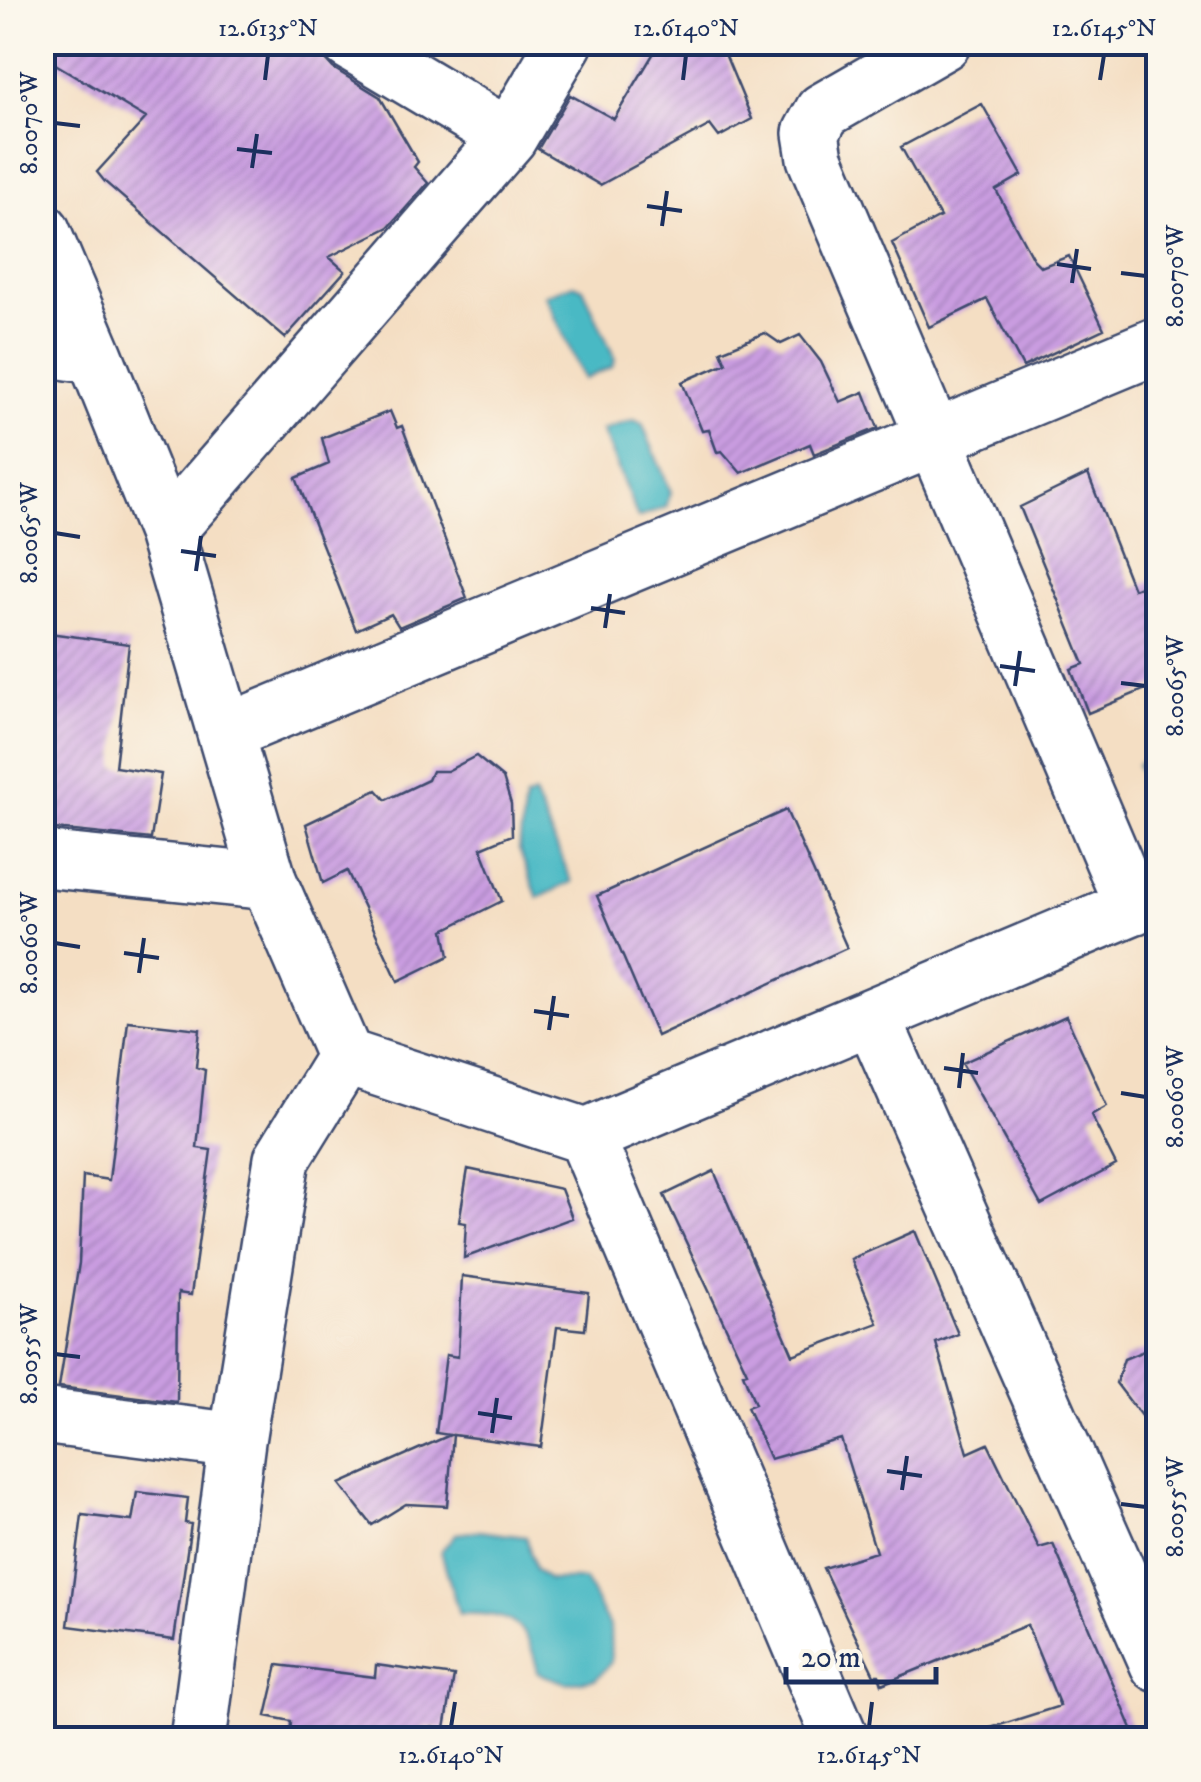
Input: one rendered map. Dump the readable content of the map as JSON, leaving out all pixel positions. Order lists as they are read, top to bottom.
{
  "scale_bar": "20 m",
  "coordinates": [
    "12.6135°N",
    "12.6140°N",
    "12.6145°N",
    "8.0070°W",
    "8.0065°W",
    "8.0060°W",
    "8.0055°W"
  ]
}
